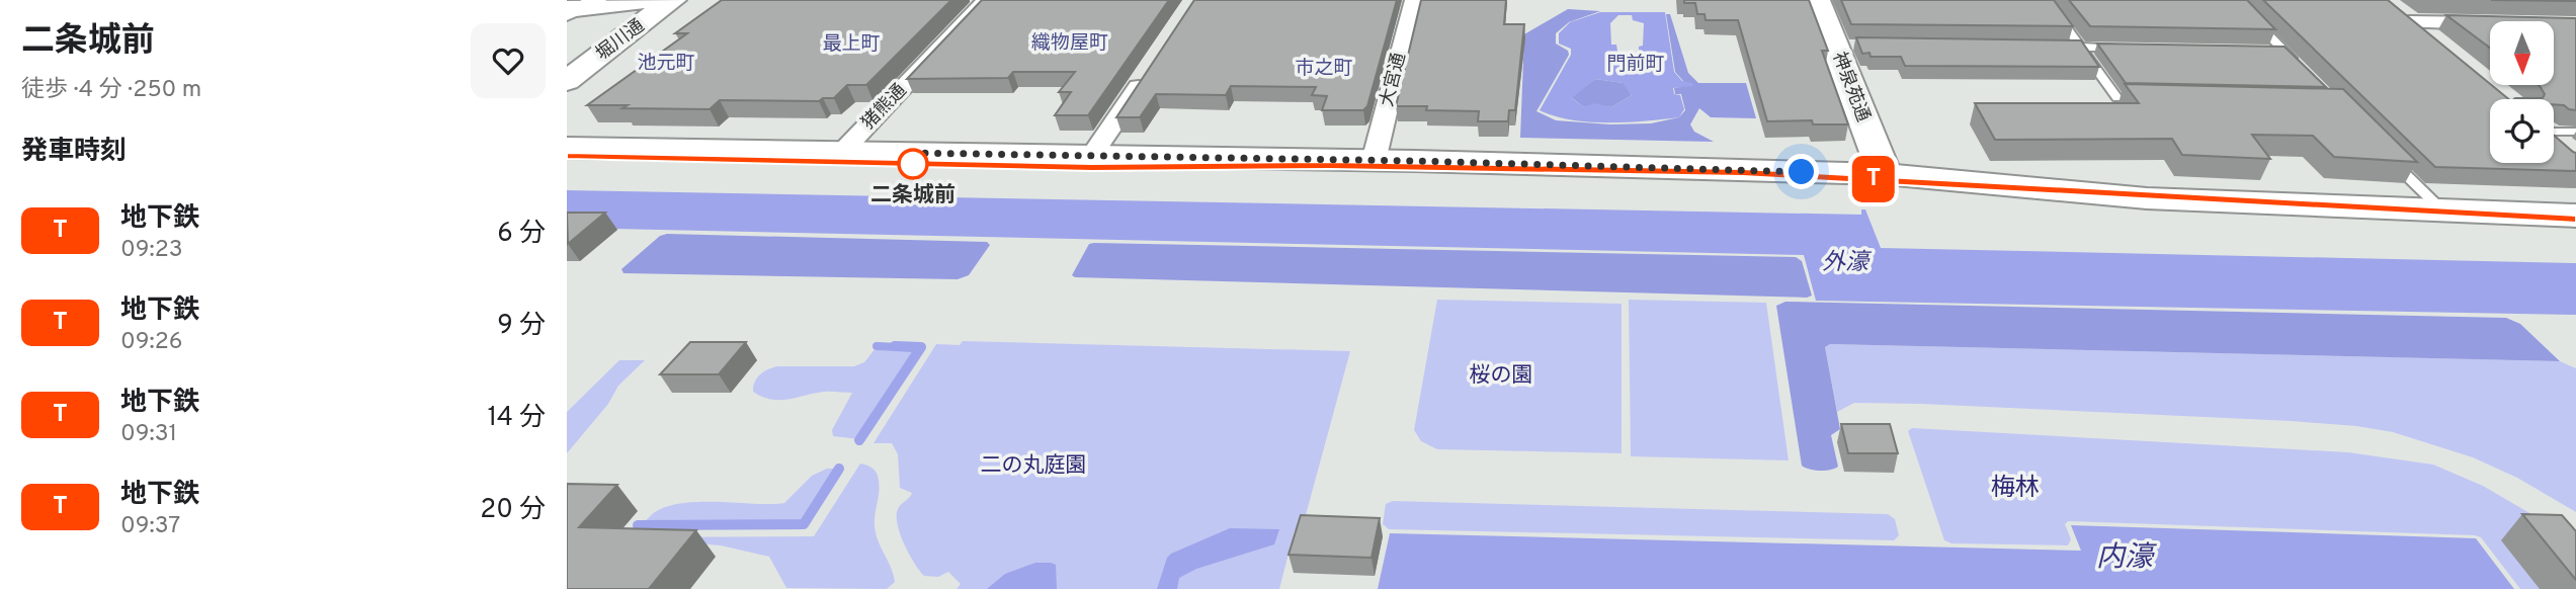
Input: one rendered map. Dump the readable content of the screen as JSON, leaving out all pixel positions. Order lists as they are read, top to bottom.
{
  "streets": {
    "main road": ["堀川通", "神泉苑通"],
    "street": ["大宮通", "猪熊通"]
  },
  "districts": [
    "織物屋町",
    "最上町",
    "池元町",
    "門前町",
    "市之町"
  ],
  "water": ["外濠", "内濠"],
  "parks": ["桜の園", "二の丸庭園", "梅林"],
  "places": ["二条城前"],
  "lines": ["metro line T"],
  "north": "bottom",
  "page": {
    "heading": [
      ["二条城前", "徒歩 · 4 分 · 250 m"],
      "発車時刻"
    ],
    "on_map": "T",
    "list": [
      {
        "mark": "T",
        "name": "地下鉄",
        "note": "09:23",
        "value": "6 分"
      },
      {
        "mark": "T",
        "name": "地下鉄",
        "note": "09:26",
        "value": "9 分"
      },
      {
        "mark": "T",
        "name": "地下鉄",
        "note": "09:31",
        "value": "14 分"
      },
      {
        "mark": "T",
        "name": "地下鉄",
        "note": "09:37",
        "value": "20 分"
      }
    ]
  }
}
